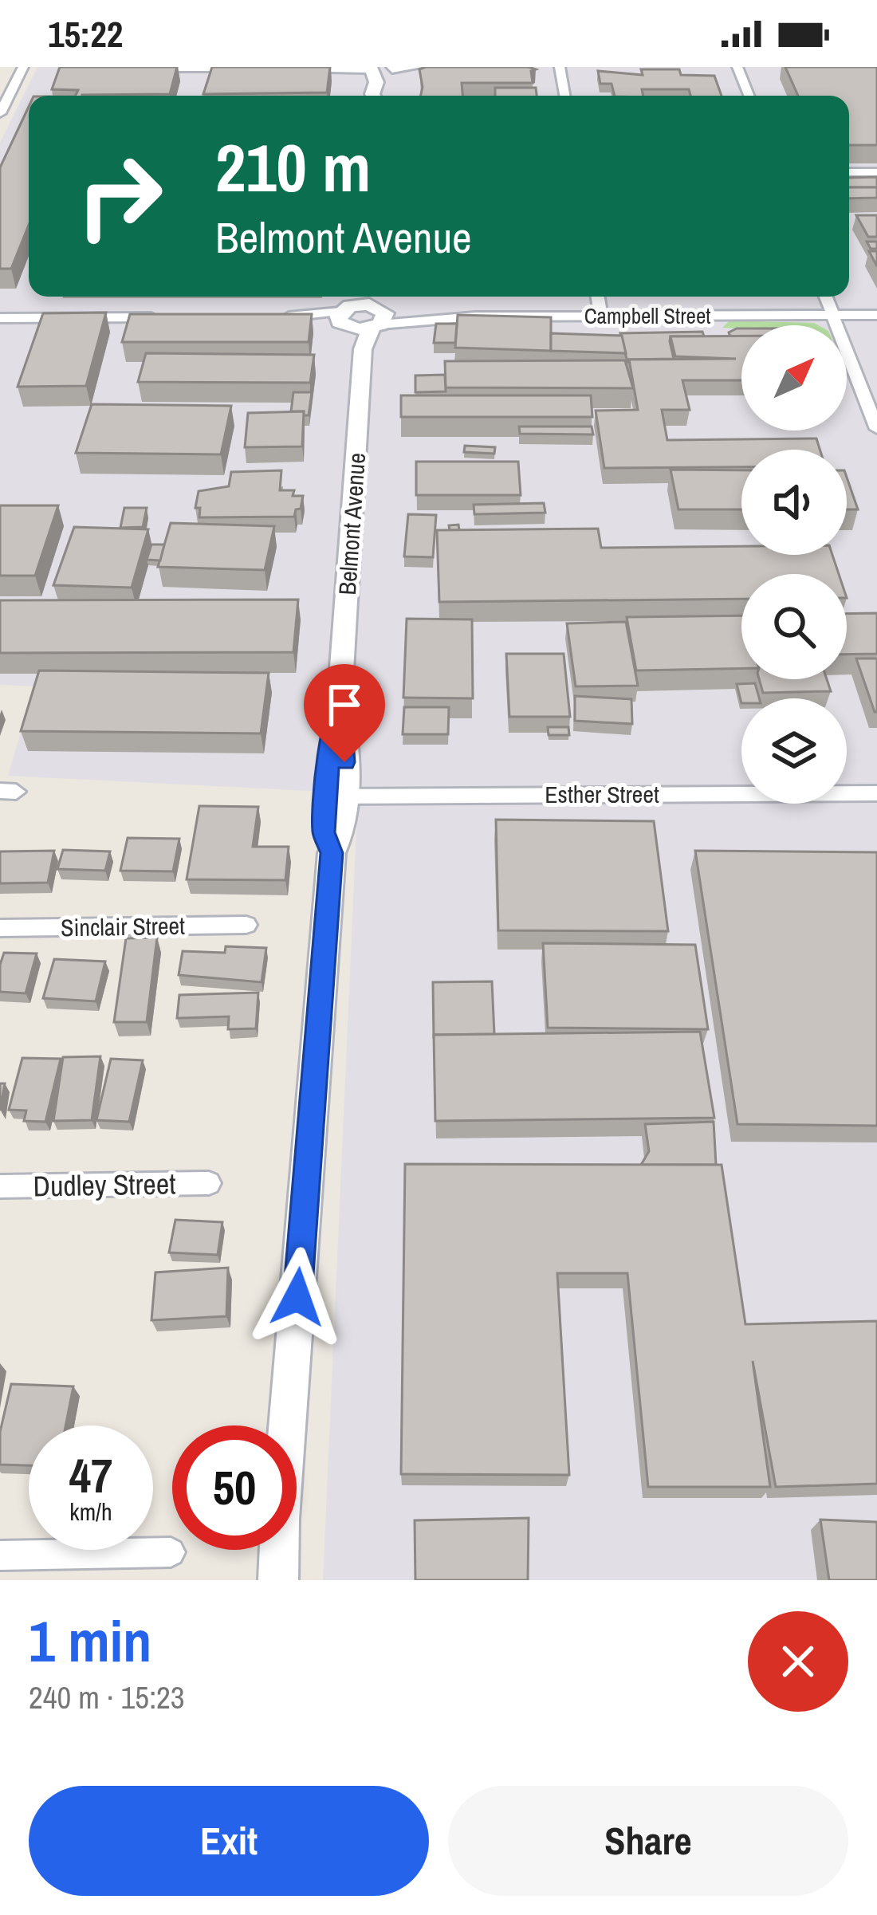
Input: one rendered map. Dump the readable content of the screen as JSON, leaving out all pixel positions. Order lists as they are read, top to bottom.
{
  "streets": {
    "main road": ["Belmont Avenue"],
    "street": [
      "Campbell Street",
      "Esther Street",
      "Sinclair Street",
      "Dudley Street"
    ]
  },
  "crossings": [
    ["Campbell Street", "Belmont Avenue"],
    ["Belmont Avenue", "Esther Street"]
  ],
  "north": "top right",
  "page": {
    "status": "15:22",
    "turn": ["210 m", "Belmont Avenue"],
    "speed": "47 km/h",
    "limit": "50",
    "heading": ["1 min", "240 m · 15:23"],
    "buttons": ["Exit", "Share"]
  }
}
